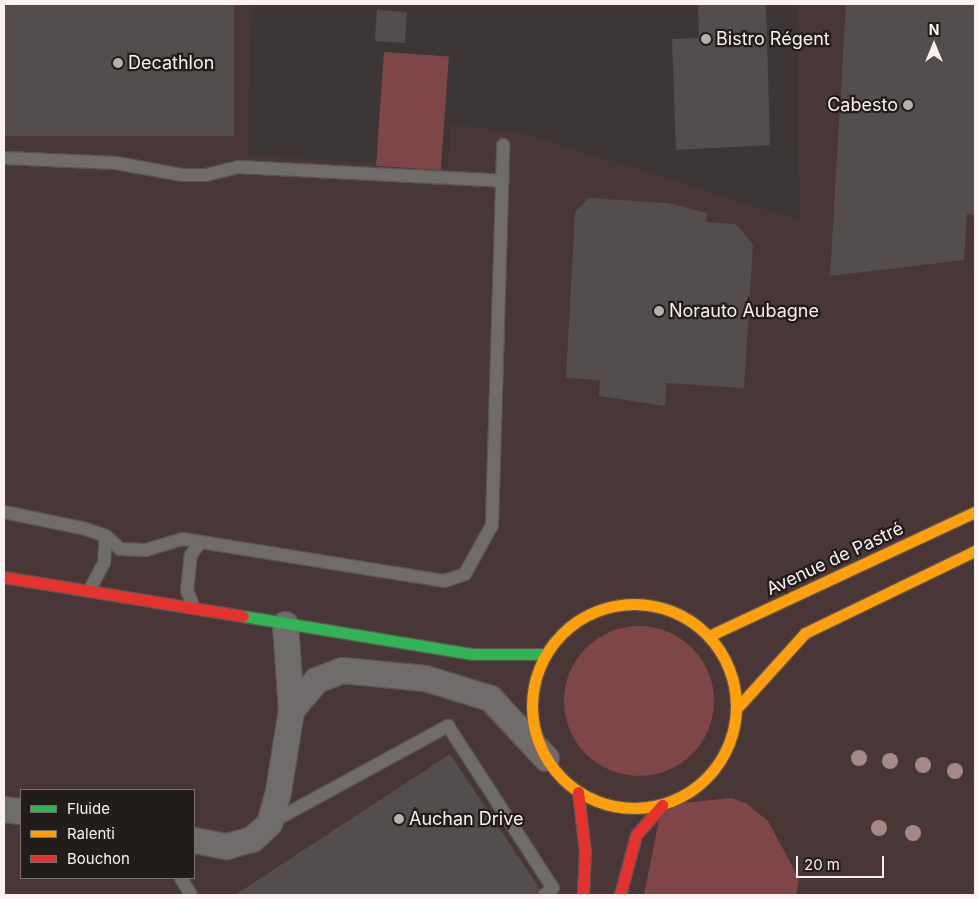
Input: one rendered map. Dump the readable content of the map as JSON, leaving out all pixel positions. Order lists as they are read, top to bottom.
{
  "streets": {
    "street": ["Avenue de Pastré"]
  },
  "places": [
    "Bistro Régent",
    "Decathlon",
    "Cabesto",
    "Norauto Aubagne",
    "Auchan Drive"
  ],
  "legend": ["Fluide", "Ralenti", "Bouchon"],
  "scale_bar": "20 m",
  "north": "top"
}
